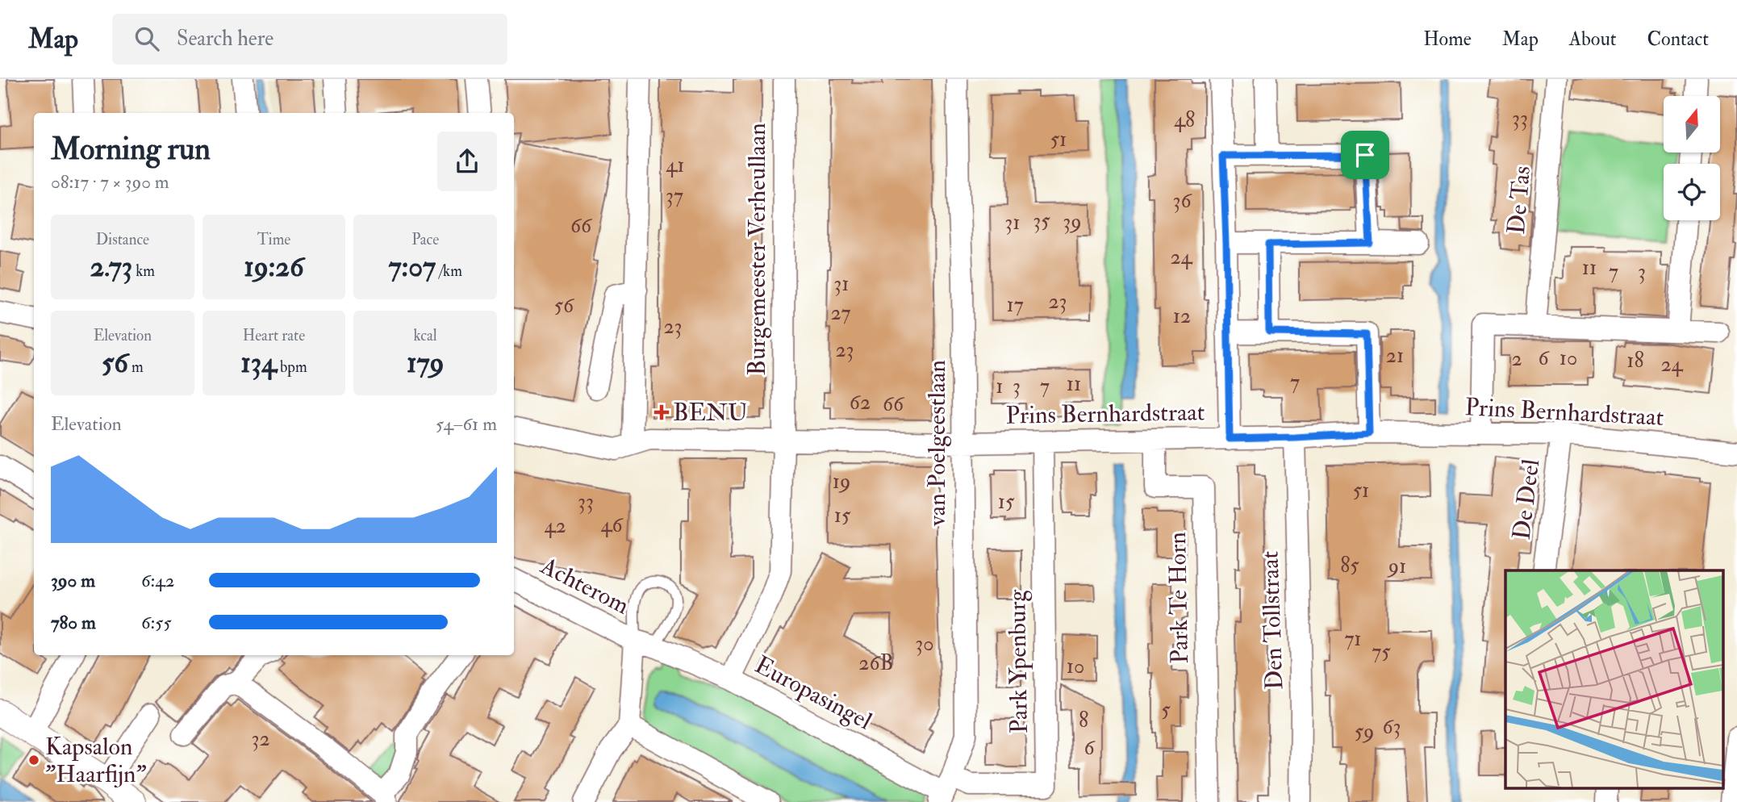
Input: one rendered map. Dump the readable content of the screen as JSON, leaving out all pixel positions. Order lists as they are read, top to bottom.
{
  "streets": {
    "street": [
      "De Tas",
      "Burgemeester Verheullaan",
      "Prins Bernhardstraat",
      "van Poelgeestlaan",
      "De Deel",
      "Achterom",
      "Park Te Horn",
      "Den Tollstraat",
      "Park Ypenburg",
      "Europasingel"
    ]
  },
  "crossings": [
    ["Burgemeester Verheullaan", "Prins Bernhardstraat"],
    ["Burgemeester Verheullaan", "Europasingel"],
    ["Prins Bernhardstraat", "van Poelgeestlaan"],
    ["Prins Bernhardstraat", "De Deel"],
    ["Prins Bernhardstraat", "Park Te Horn"],
    ["Prins Bernhardstraat", "Den Tollstraat"],
    ["Prins Bernhardstraat", "Park Ypenburg"],
    ["van Poelgeestlaan", "Park Ypenburg"],
    ["van Poelgeestlaan", "Europasingel"],
    ["Achterom", "Europasingel"],
    ["Park Ypenburg", "Europasingel"]
  ],
  "places": {
    "health": ["BENU"],
    "other": ["Kapsalon \"Haarfijn\""]
  },
  "house_numbers": [
    "33",
    "48",
    "51",
    "41",
    "37",
    "36",
    "35",
    "39",
    "31",
    "66",
    "24",
    "11",
    "7",
    "3",
    "31",
    "23",
    "17",
    "56",
    "27",
    "12",
    "23",
    "23",
    "21",
    "6",
    "10",
    "2",
    "18",
    "24",
    "7",
    "11",
    "1",
    "3",
    "7",
    "62",
    "66",
    "19",
    "51",
    "33",
    "15",
    "15",
    "46",
    "42",
    "85",
    "91",
    "71",
    "30",
    "75",
    "26B",
    "10",
    "5",
    "8",
    "63",
    "59",
    "32",
    "6"
  ],
  "north": "top",
  "page": {
    "header": "Map",
    "search": "Search here",
    "nav": [
      "Home",
      "Map",
      "About",
      "Contact"
    ],
    "heading": ["Morning run", "08:17 · 7 × 390 m"],
    "stats": [
      ["Distance", "2.73 km"],
      ["Time", "19:26"],
      ["Pace", "7:07 /km"],
      ["Elevation", "56 m"],
      ["Heart rate", "134 bpm"],
      ["kcal", "179"]
    ],
    "chart": ["Elevation", "54–61 m"],
    "list": [
      {
        "name": "390 m",
        "note": "6:42"
      },
      {
        "name": "780 m",
        "note": "6:55"
      }
    ]
  }
}
